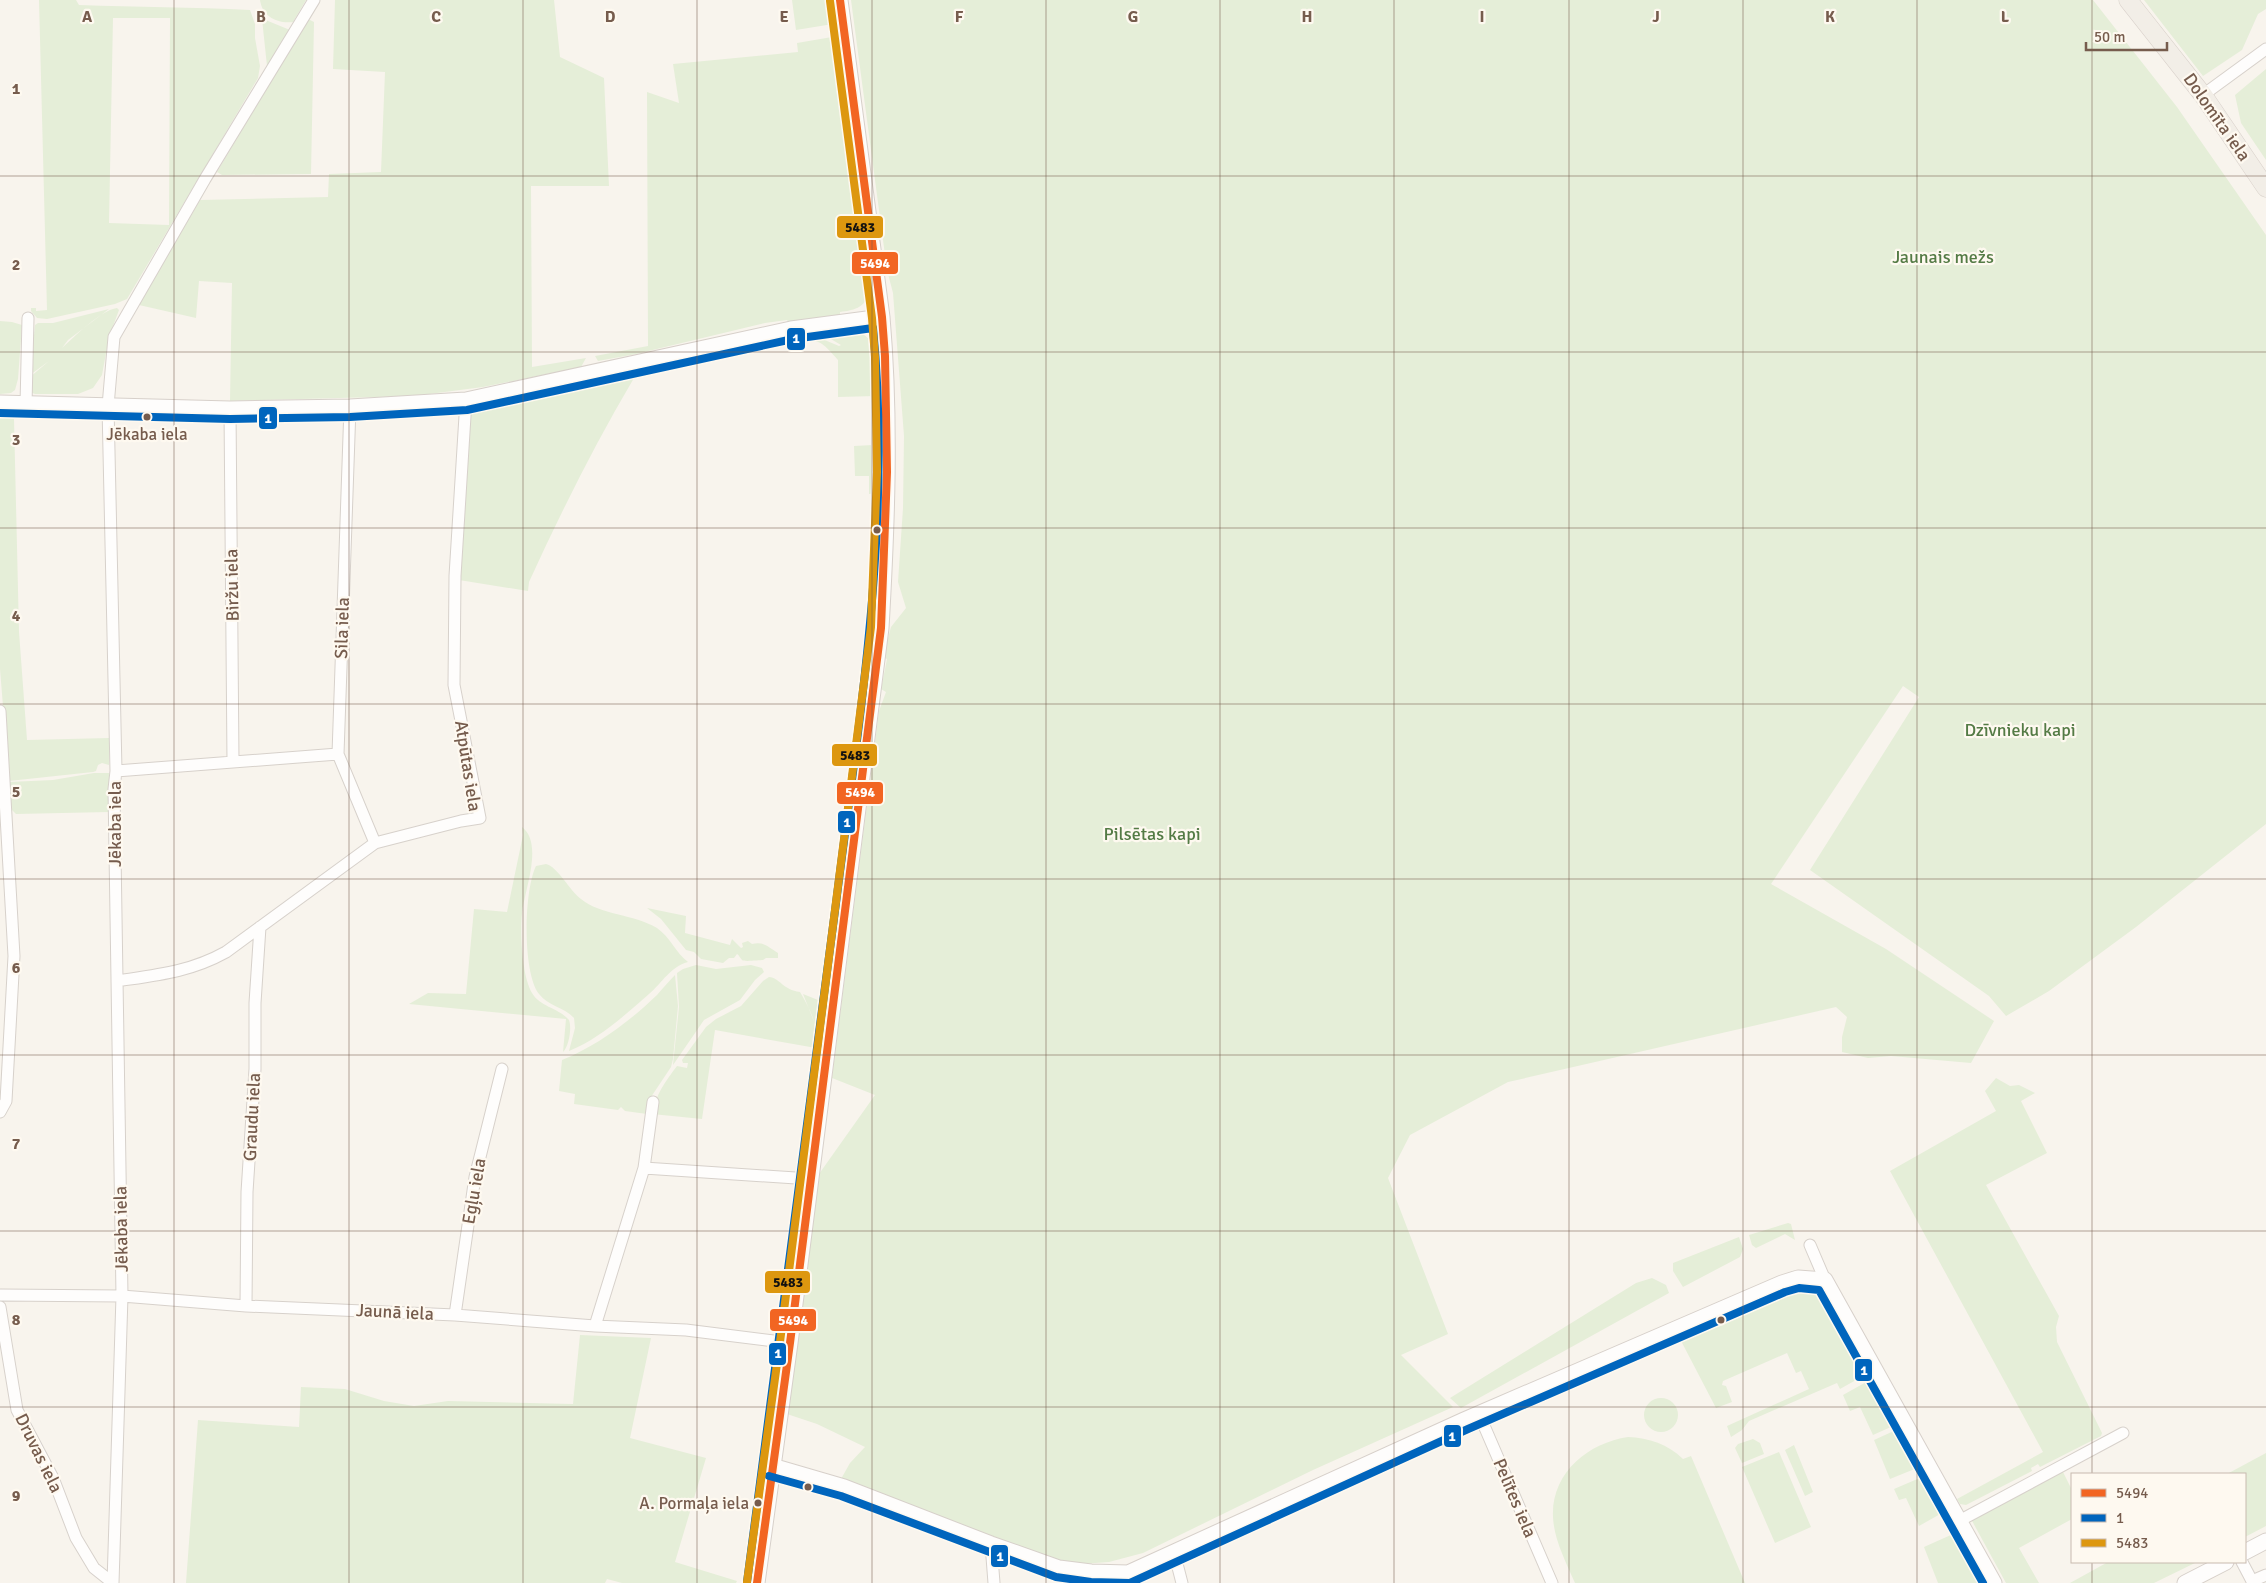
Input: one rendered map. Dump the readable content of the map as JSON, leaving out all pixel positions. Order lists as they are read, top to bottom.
{
  "streets": {
    "main road": ["Dolomīta iela"],
    "street": [
      "Biržu iela",
      "Sila iela",
      "Atpūtas iela",
      "Jēkaba iela",
      "Graudu iela",
      "Egļu iela",
      "Jaunā iela",
      "Druvas iela",
      "Pelītes iela"
    ]
  },
  "crossings": [
    ["Sila iela", "Atpūtas iela"],
    ["Atpūtas iela", "Jēkaba iela"],
    ["Atpūtas iela", "Graudu iela"],
    ["Jēkaba iela", "Jaunā iela"],
    ["Jēkaba iela", "Druvas iela"],
    ["Graudu iela", "Jaunā iela"],
    ["Egļu iela", "Jaunā iela"]
  ],
  "parks": ["Jaunais mežs", "Dzīvnieku kapi", "Pilsētas kapi"],
  "places": ["Jēkaba iela", "A. Pormaļa iela"],
  "lines": ["transit line 5494", "transit line 5483", "transit line 1"],
  "legend": ["5494", "1", "5483"],
  "scale_bar": "50 m",
  "grid": {
    "columns": [
      "A",
      "B",
      "C",
      "D",
      "E",
      "F",
      "G",
      "H",
      "I",
      "J",
      "K",
      "L"
    ],
    "rows": [
      "1",
      "2",
      "3",
      "4",
      "5",
      "6",
      "7",
      "8",
      "9"
    ]
  }
}
